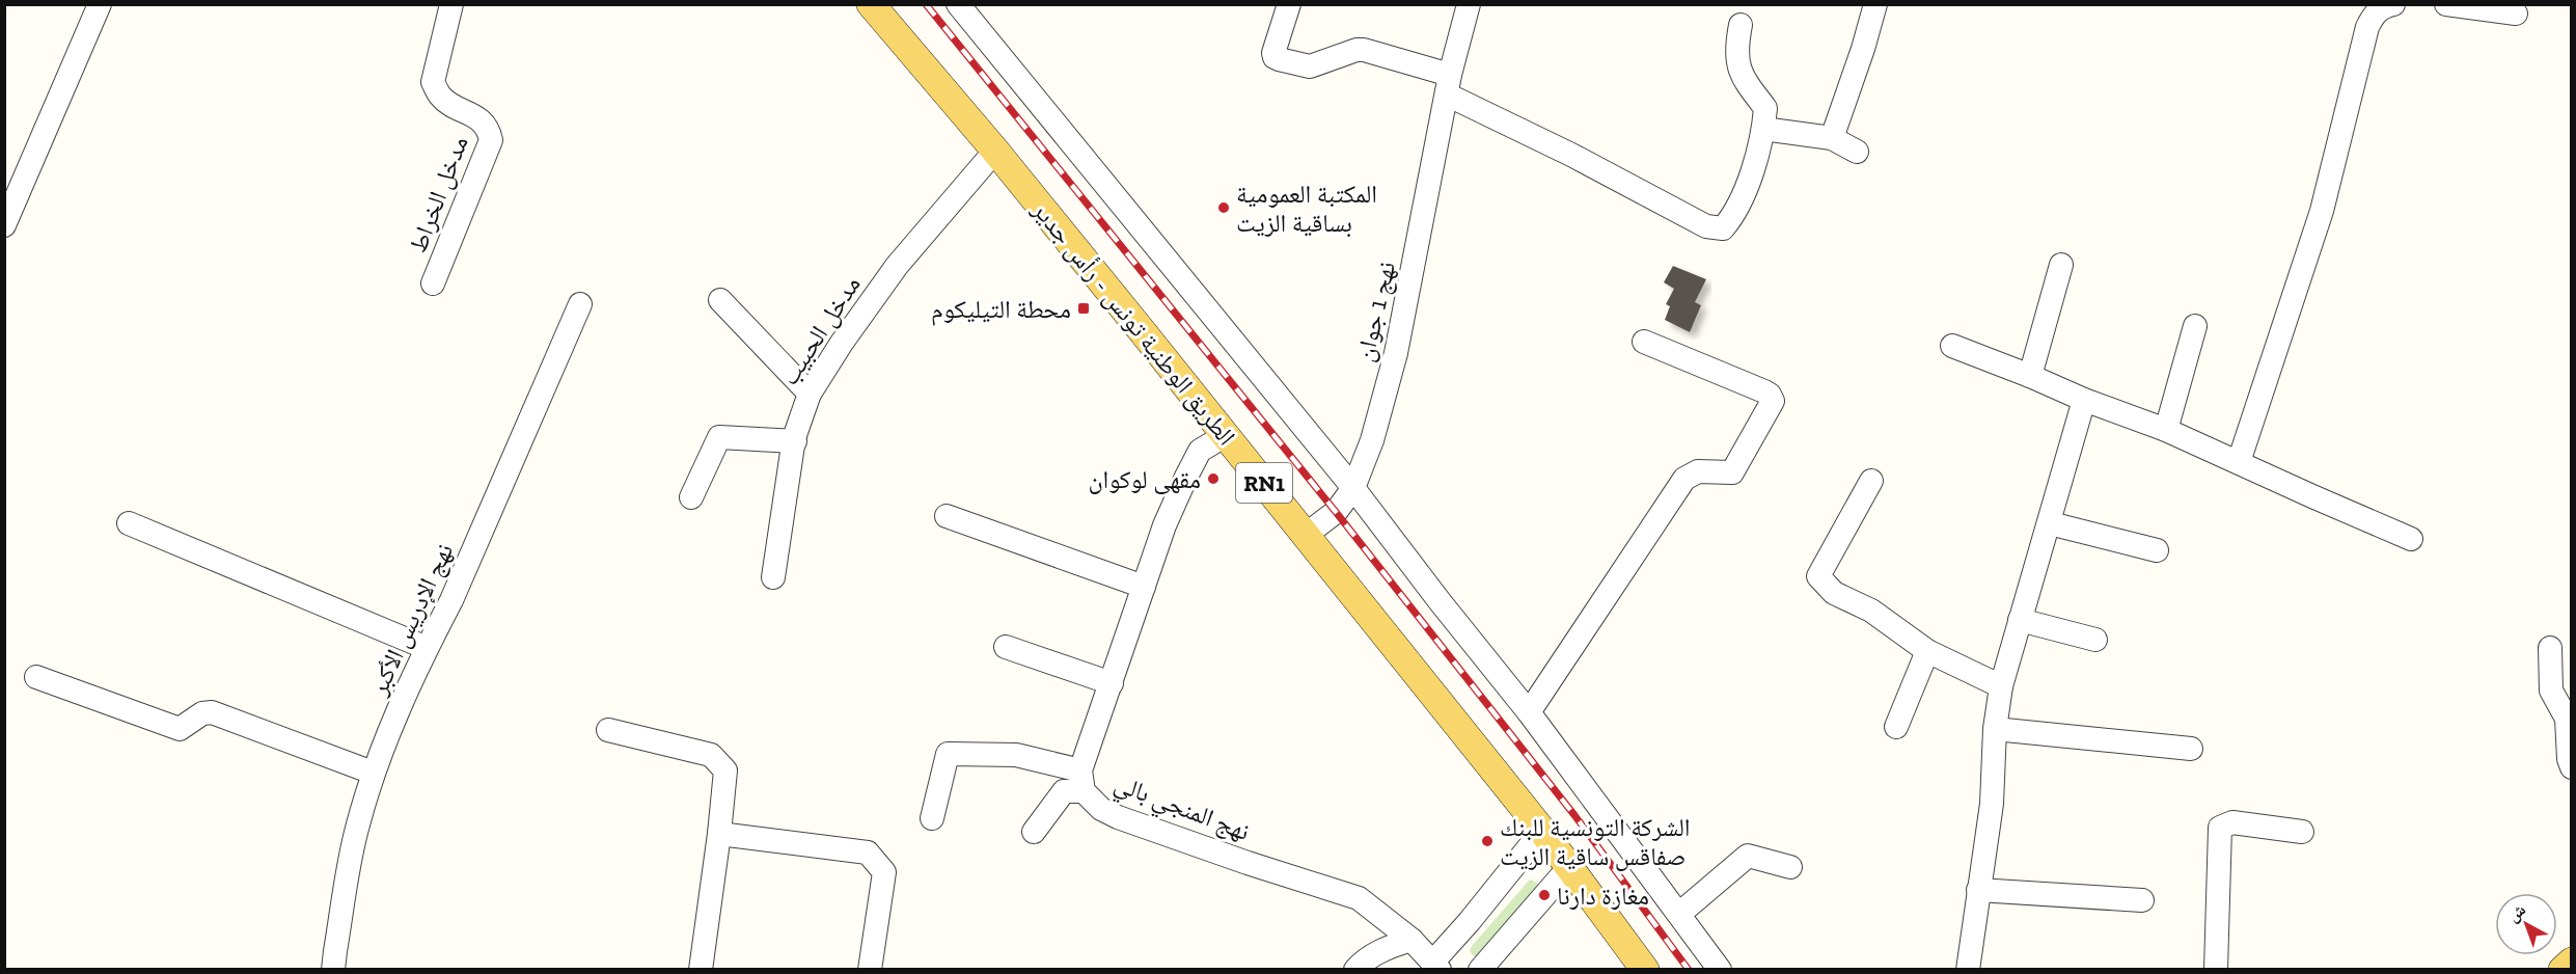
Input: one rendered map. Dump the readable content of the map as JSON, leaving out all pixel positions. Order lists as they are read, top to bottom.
{
  "streets": {
    "main road": ["الطريق الوطنية تونس - رأس جدير", "RN1"],
    "street": [
      "مدخل الخراط",
      "نهج 1 جوان",
      "مدخل الحبيب",
      "نهج الإدريس الأكبر",
      "نهج المنجي بالي"
    ]
  },
  "crossings": [
    ["نهج 1 جوان", "الطريق الوطنية تونس - رأس جدير"],
    ["الطريق الوطنية تونس - رأس جدير", "مدخل الحبيب"],
    ["الطريق الوطنية تونس - رأس جدير", "نهج المنجي بالي"]
  ],
  "places": {
    "other": [
      "المكتبة العمومية بساقية الزيت",
      "مقهى لوكوان",
      "الشركة التونسية للبنك صفاقس ساقية الزيت",
      "مغازة دارنا"
    ],
    "transit": ["محطة التيليكوم"]
  },
  "north": "top left"
}
